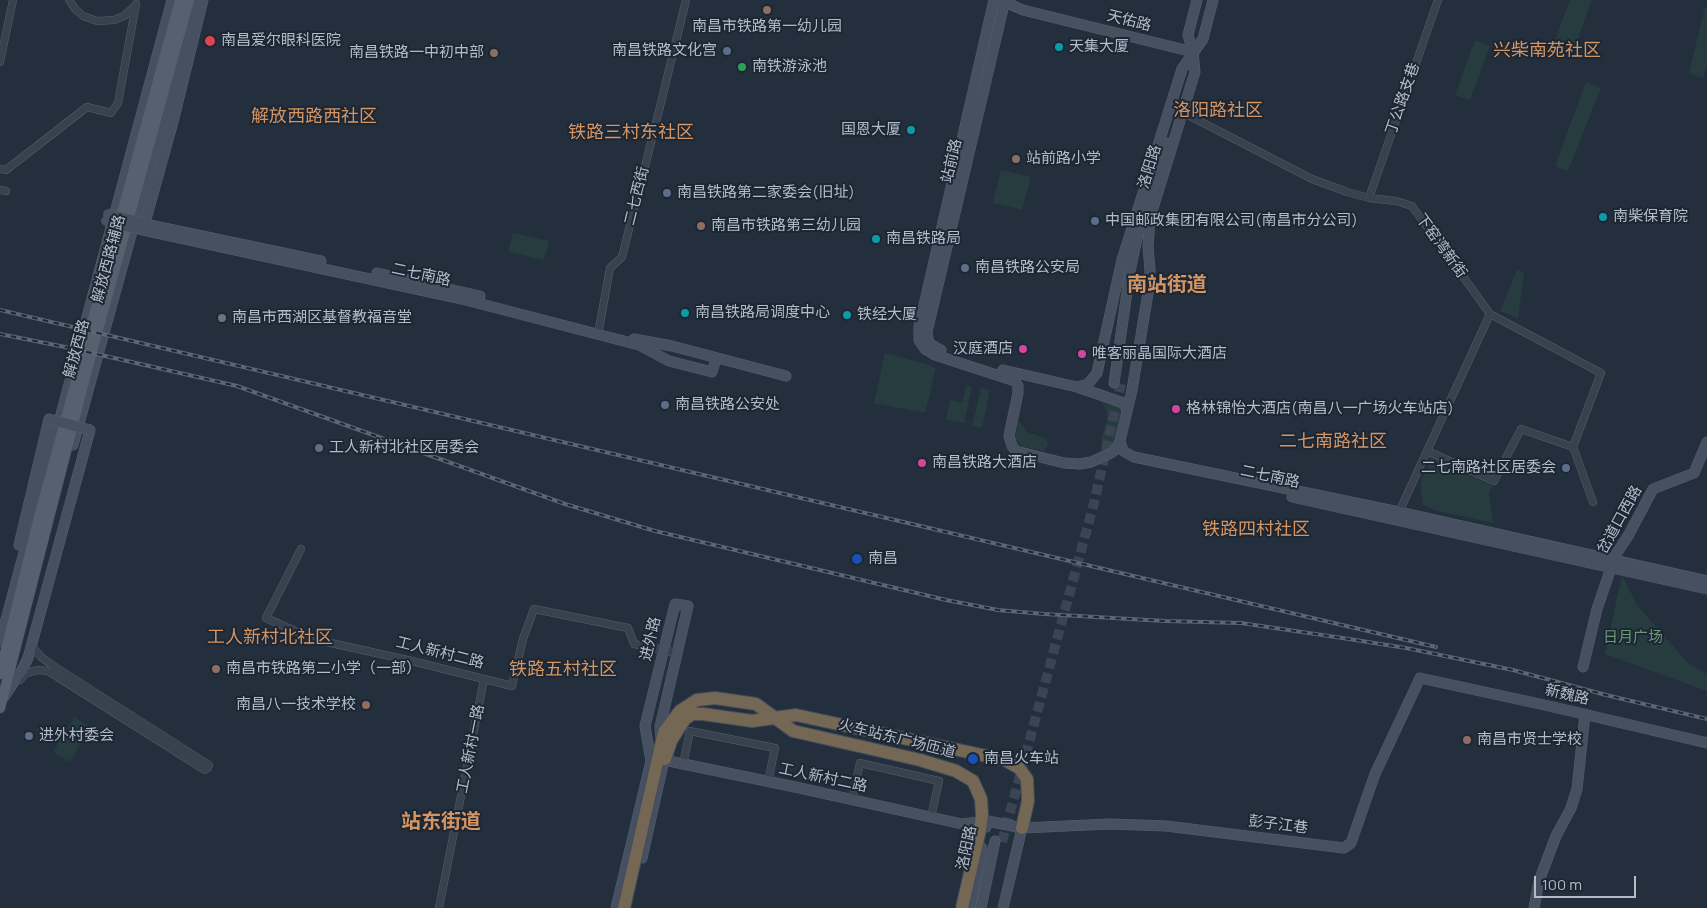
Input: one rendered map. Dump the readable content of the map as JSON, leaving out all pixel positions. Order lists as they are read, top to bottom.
{
  "streets": {
    "highway": ["火车站东广场匝道"],
    "main road": [
      "天佑路",
      "站前路",
      "洛阳路",
      "解放西路辅路",
      "二七南路",
      "解放西路",
      "岔道口西路",
      "进外路",
      "工人新村二路",
      "新魏路",
      "彭子江巷"
    ],
    "street": [
      "丁公路支巷",
      "二七西街",
      "下窑湾新街",
      "工人新村一路"
    ]
  },
  "crossings": [
    ["天佑路", "站前路"],
    ["天佑路", "洛阳路"],
    ["丁公路支巷", "下窑湾新街"],
    ["站前路", "二七南路"],
    ["洛阳路", "下窑湾新街"],
    ["洛阳路", "工人新村二路"],
    ["洛阳路", "火车站东广场匝道"],
    ["洛阳路", "彭子江巷"],
    ["二七西街", "二七南路"],
    ["解放西路辅路", "二七南路"],
    ["解放西路辅路", "解放西路"],
    ["二七南路", "岔道口西路"],
    ["进外路", "工人新村二路"],
    ["进外路", "火车站东广场匝道"],
    ["工人新村二路", "火车站东广场匝道"],
    ["工人新村二路", "工人新村一路"],
    ["新魏路", "彭子江巷"],
    ["火车站东广场匝道", "彭子江巷"]
  ],
  "districts": [
    "兴柴南苑社区",
    "洛阳路社区",
    "解放西路西社区",
    "铁路三村东社区",
    "南站街道",
    "二七南路社区",
    "铁路四村社区",
    "工人新村北社区",
    "铁路五村社区",
    "站东街道"
  ],
  "parks": ["日月广场"],
  "places": [
    "南昌市铁路第一幼儿园",
    "南昌爱尔眼科医院",
    "天集大厦",
    "南昌铁路文化宫",
    "南昌铁路一中初中部",
    "南铁游泳池",
    "国恩大厦",
    "站前路小学",
    "南昌铁路第二家委会(旧址)",
    "南柴保育院",
    "中国邮政集团有限公司(南昌市分公司)",
    "南昌市铁路第三幼儿园",
    "南昌铁路局",
    "南昌铁路公安局",
    "南昌铁路局调度中心",
    "铁经大厦",
    "南昌市西湖区基督教福音堂",
    "汉庭酒店",
    "唯客丽晶国际大酒店",
    "南昌铁路公安处",
    "格林锦怡大酒店(南昌八一广场火车站店)",
    "工人新村北社区居委会",
    "南昌铁路大酒店",
    "二七南路社区居委会",
    "南昌",
    "南昌市铁路第二小学（一部）",
    "南昌八一技术学校",
    "进外村委会",
    "南昌市贤士学校",
    "南昌火车站"
  ],
  "scale_bar": "100 m"
}
